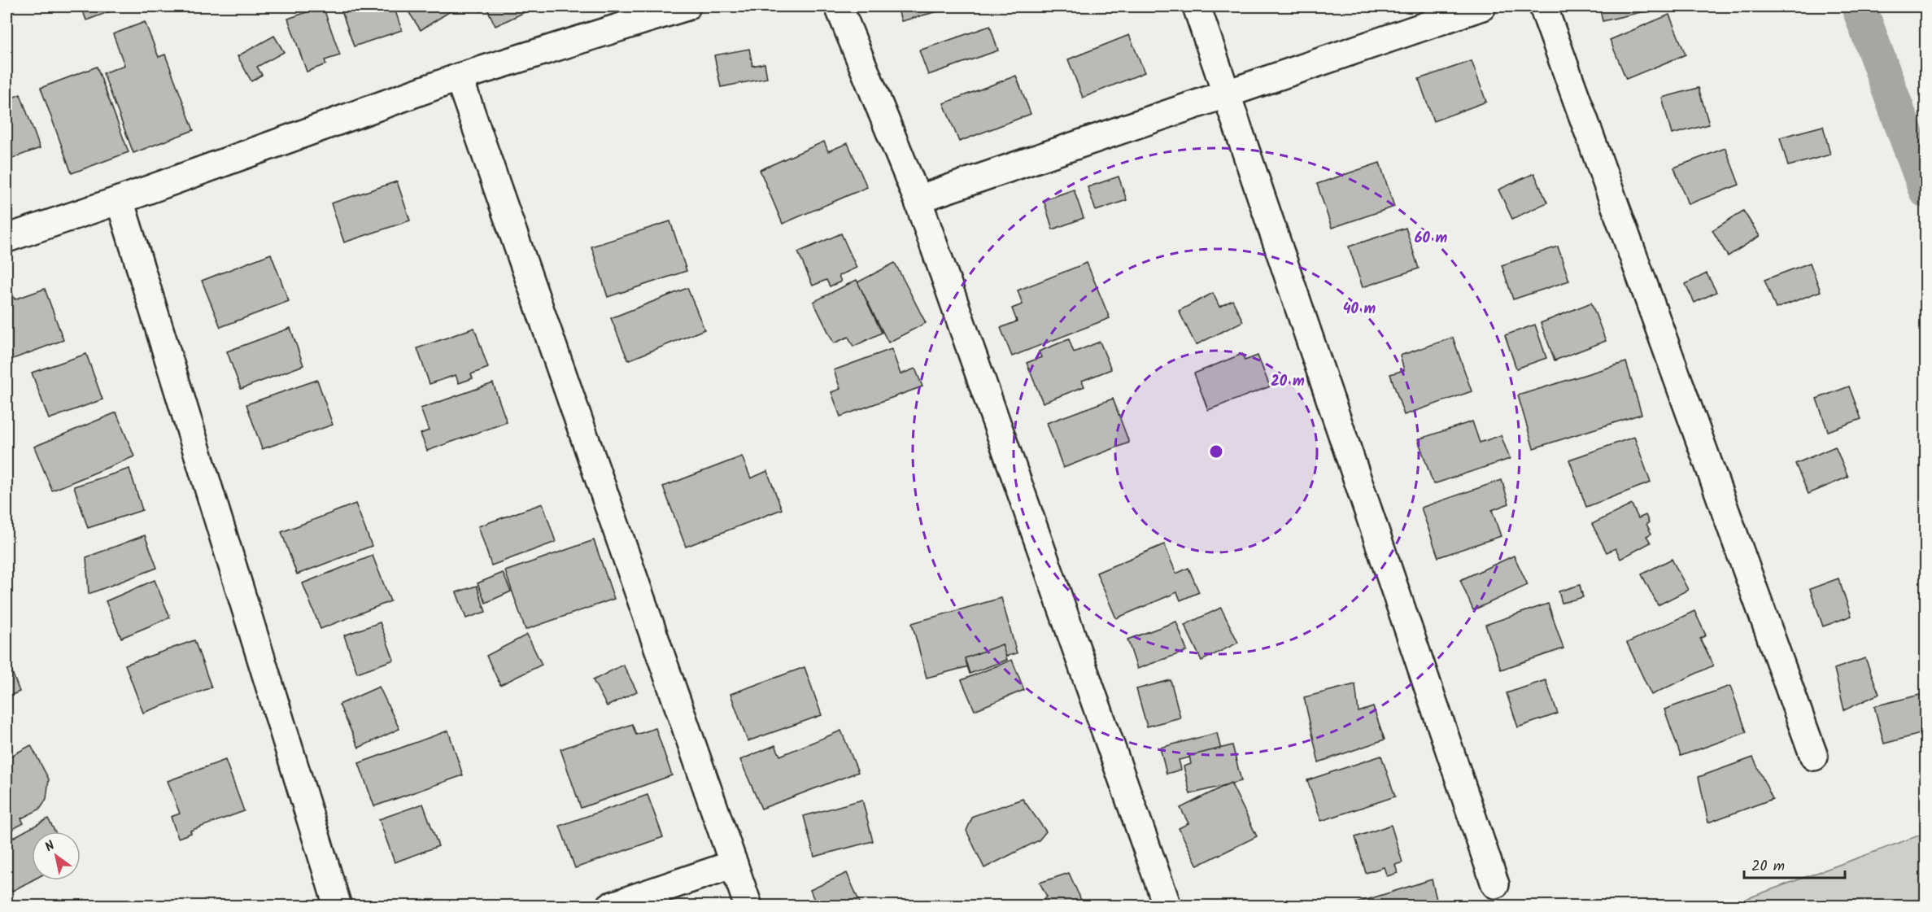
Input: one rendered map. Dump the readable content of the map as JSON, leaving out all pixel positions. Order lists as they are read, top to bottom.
{
  "scale_bar": "20 m",
  "north": "top left",
  "rings": ["60 m", "40 m", "20 m"]
}
